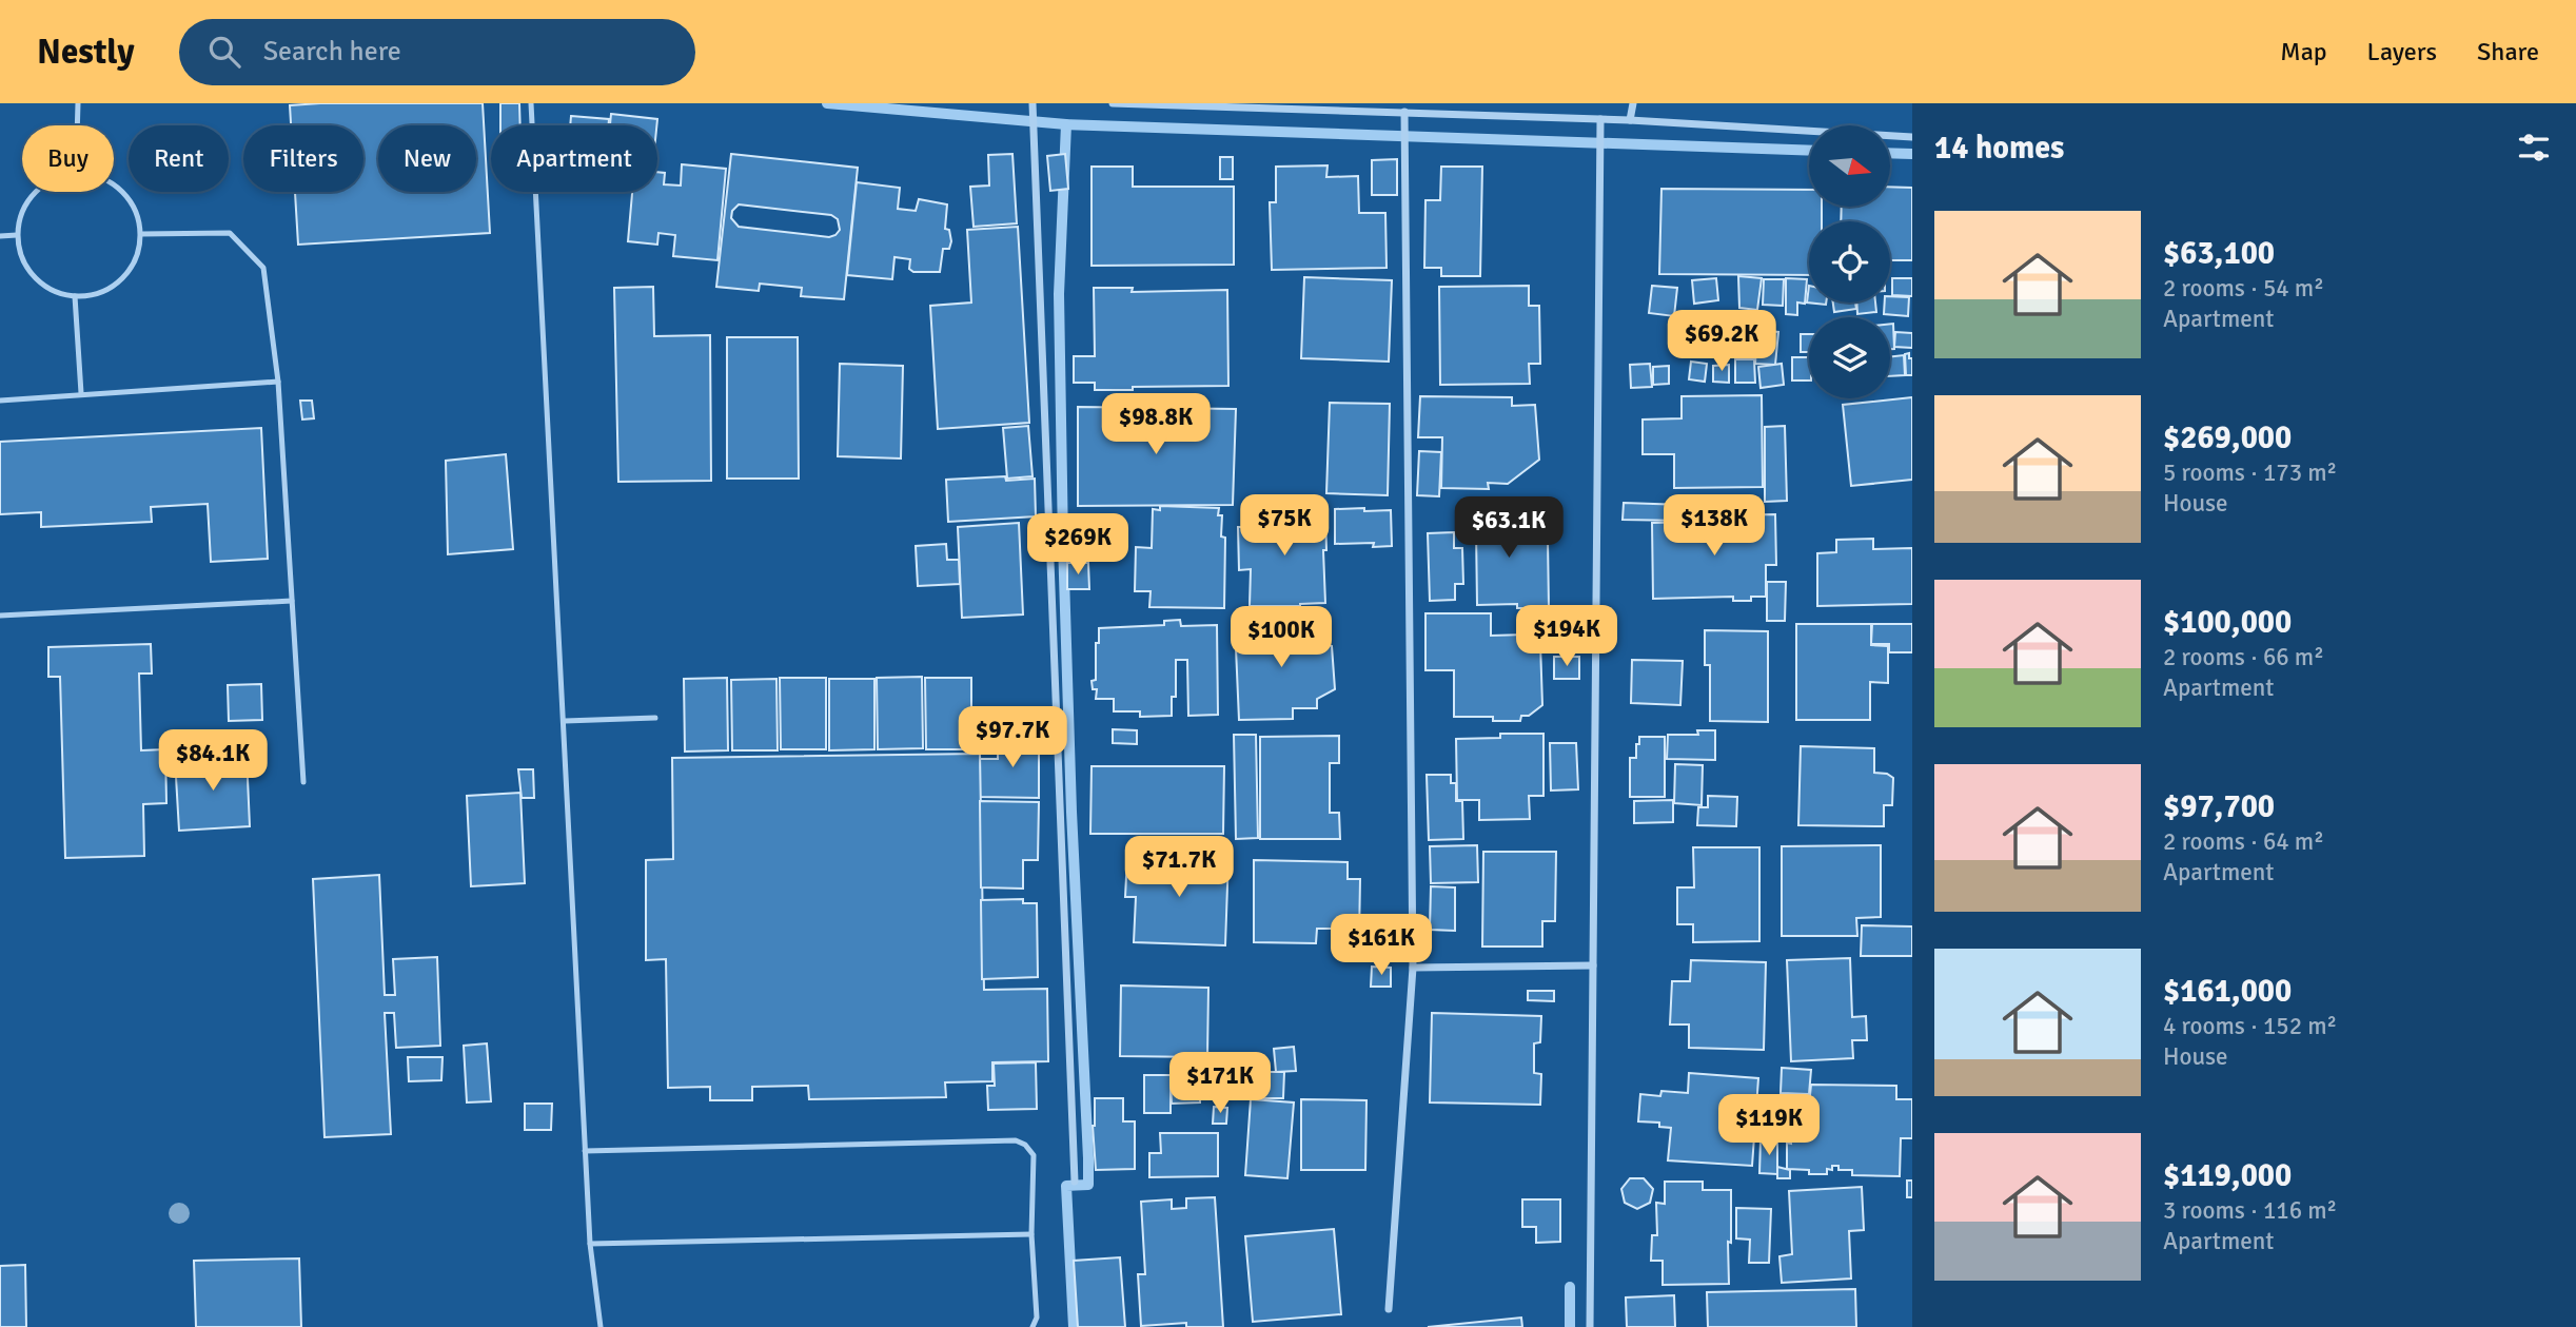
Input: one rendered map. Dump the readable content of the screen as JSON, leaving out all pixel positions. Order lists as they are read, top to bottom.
{
  "north": "right",
  "page": {
    "header": "Nestly",
    "search": "Search here",
    "nav": ["Map", "Layers", "Share"],
    "heading": "14 homes",
    "chip": [
      "Buy",
      "Rent",
      "Filters",
      "New",
      "Apartment"
    ],
    "list": [
      {
        "name": "$63,100",
        "note": "2 rooms · 54 m² · Apartment"
      },
      {
        "name": "$269,000",
        "note": "5 rooms · 173 m² · House"
      },
      {
        "name": "$100,000",
        "note": "2 rooms · 66 m² · Apartment"
      },
      {
        "name": "$97,700",
        "note": "2 rooms · 64 m² · Apartment"
      },
      {
        "name": "$161,000",
        "note": "4 rooms · 152 m² · House"
      },
      {
        "name": "$119,000",
        "note": "3 rooms · 116 m² · Apartment"
      }
    ],
    "price": [
      "$69.2K",
      "$98.8K",
      "$75K",
      "$138K",
      "$63.1K",
      "$269K",
      "$194K",
      "$100K",
      "$97.7K",
      "$84.1K",
      "$71.7K",
      "$161K",
      "$171K",
      "$119K"
    ]
  }
}
